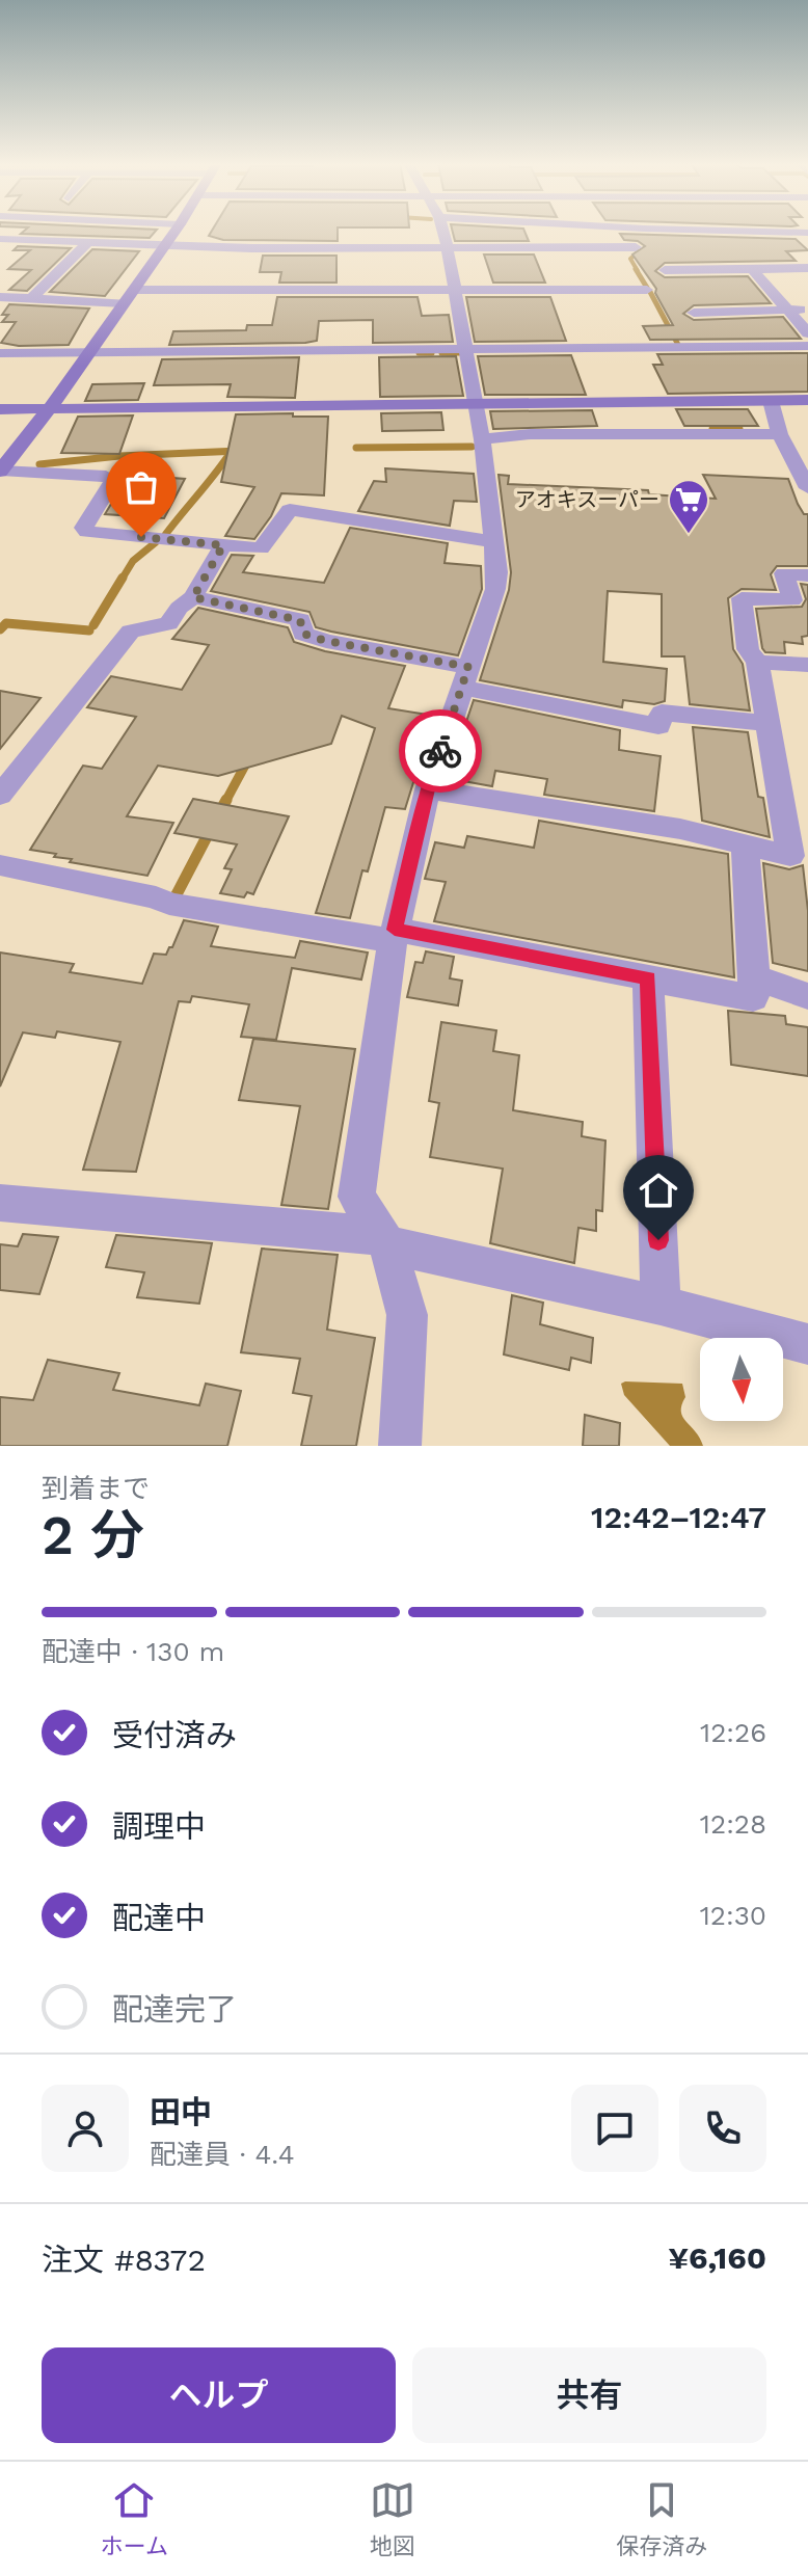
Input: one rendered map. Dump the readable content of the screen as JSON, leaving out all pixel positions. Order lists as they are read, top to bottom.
{
  "places": {
    "supermarket": ["アオキスーパー"]
  },
  "north": "bottom",
  "page": {
    "heading": ["2 分", "到着まで", "12:42–12:47"],
    "panel": [
      "田中",
      "配達員 · 4.4",
      "注文 #8372",
      "¥6,160"
    ],
    "bar": "配達中 · 130 m",
    "list": [
      ["受付済み", "12:26"],
      ["調理中", "12:28"],
      ["配達中", "12:30"],
      "配達完了"
    ],
    "buttons": ["ヘルプ", "共有"],
    "tabs": ["ホーム", "地図", "保存済み"]
  }
}
